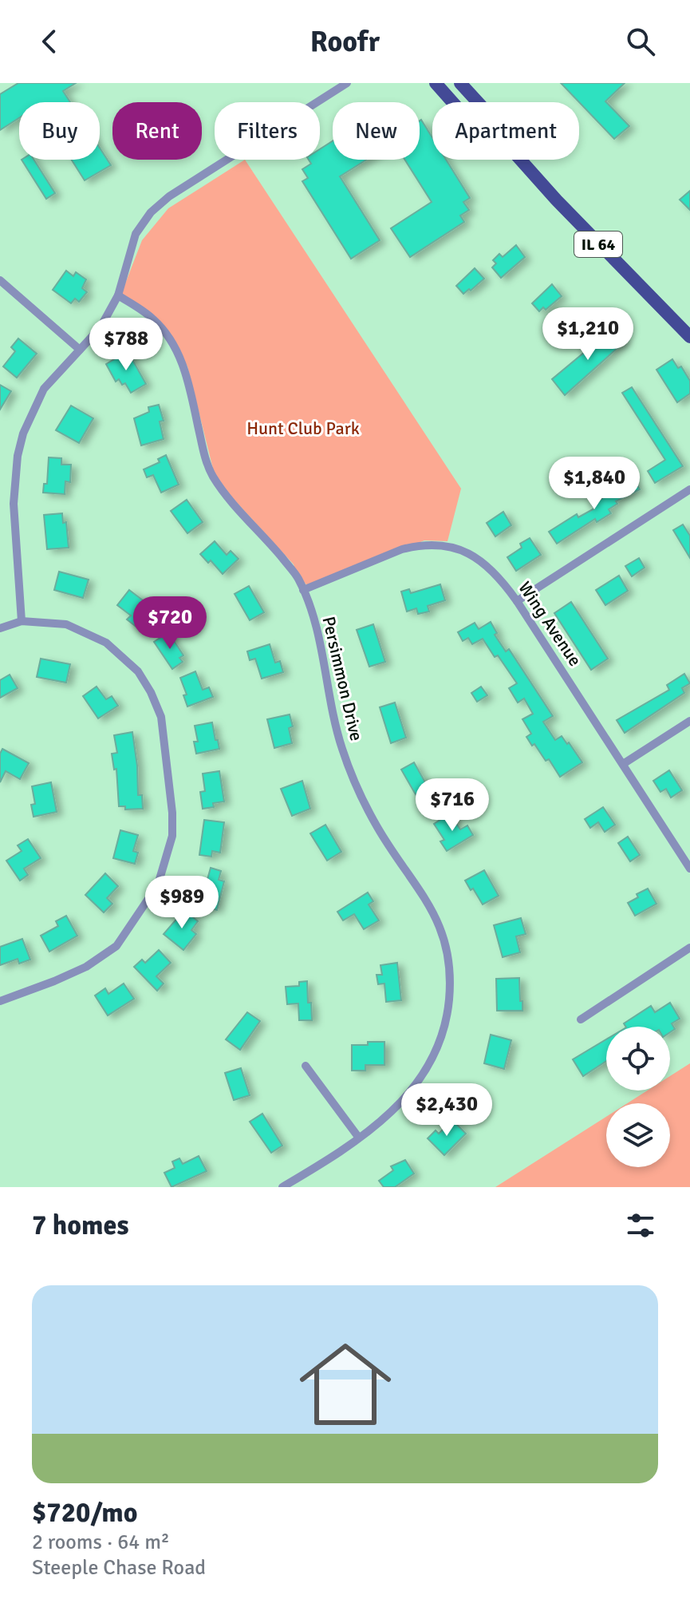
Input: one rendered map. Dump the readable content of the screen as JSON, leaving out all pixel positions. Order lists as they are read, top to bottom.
{
  "streets": {
    "main road": ["IL 64"],
    "street": ["Wing Avenue", "Persimmon Drive"]
  },
  "crossings": [
    ["Wing Avenue", "Persimmon Drive"]
  ],
  "parks": ["Hunt Club Park"],
  "page": {
    "header": "Roofr",
    "chip": [
      "Buy",
      "Rent",
      "Filters",
      "New",
      "Apartment"
    ],
    "price": [
      "$1,210",
      "$788",
      "$1,840",
      "$720",
      "$716",
      "$989",
      "$2,430"
    ],
    "heading": "7 homes",
    "list": [
      {
        "name": "$720/mo",
        "note": "2 rooms · 64 m² · Steeple Chase Road"
      }
    ]
  }
}
